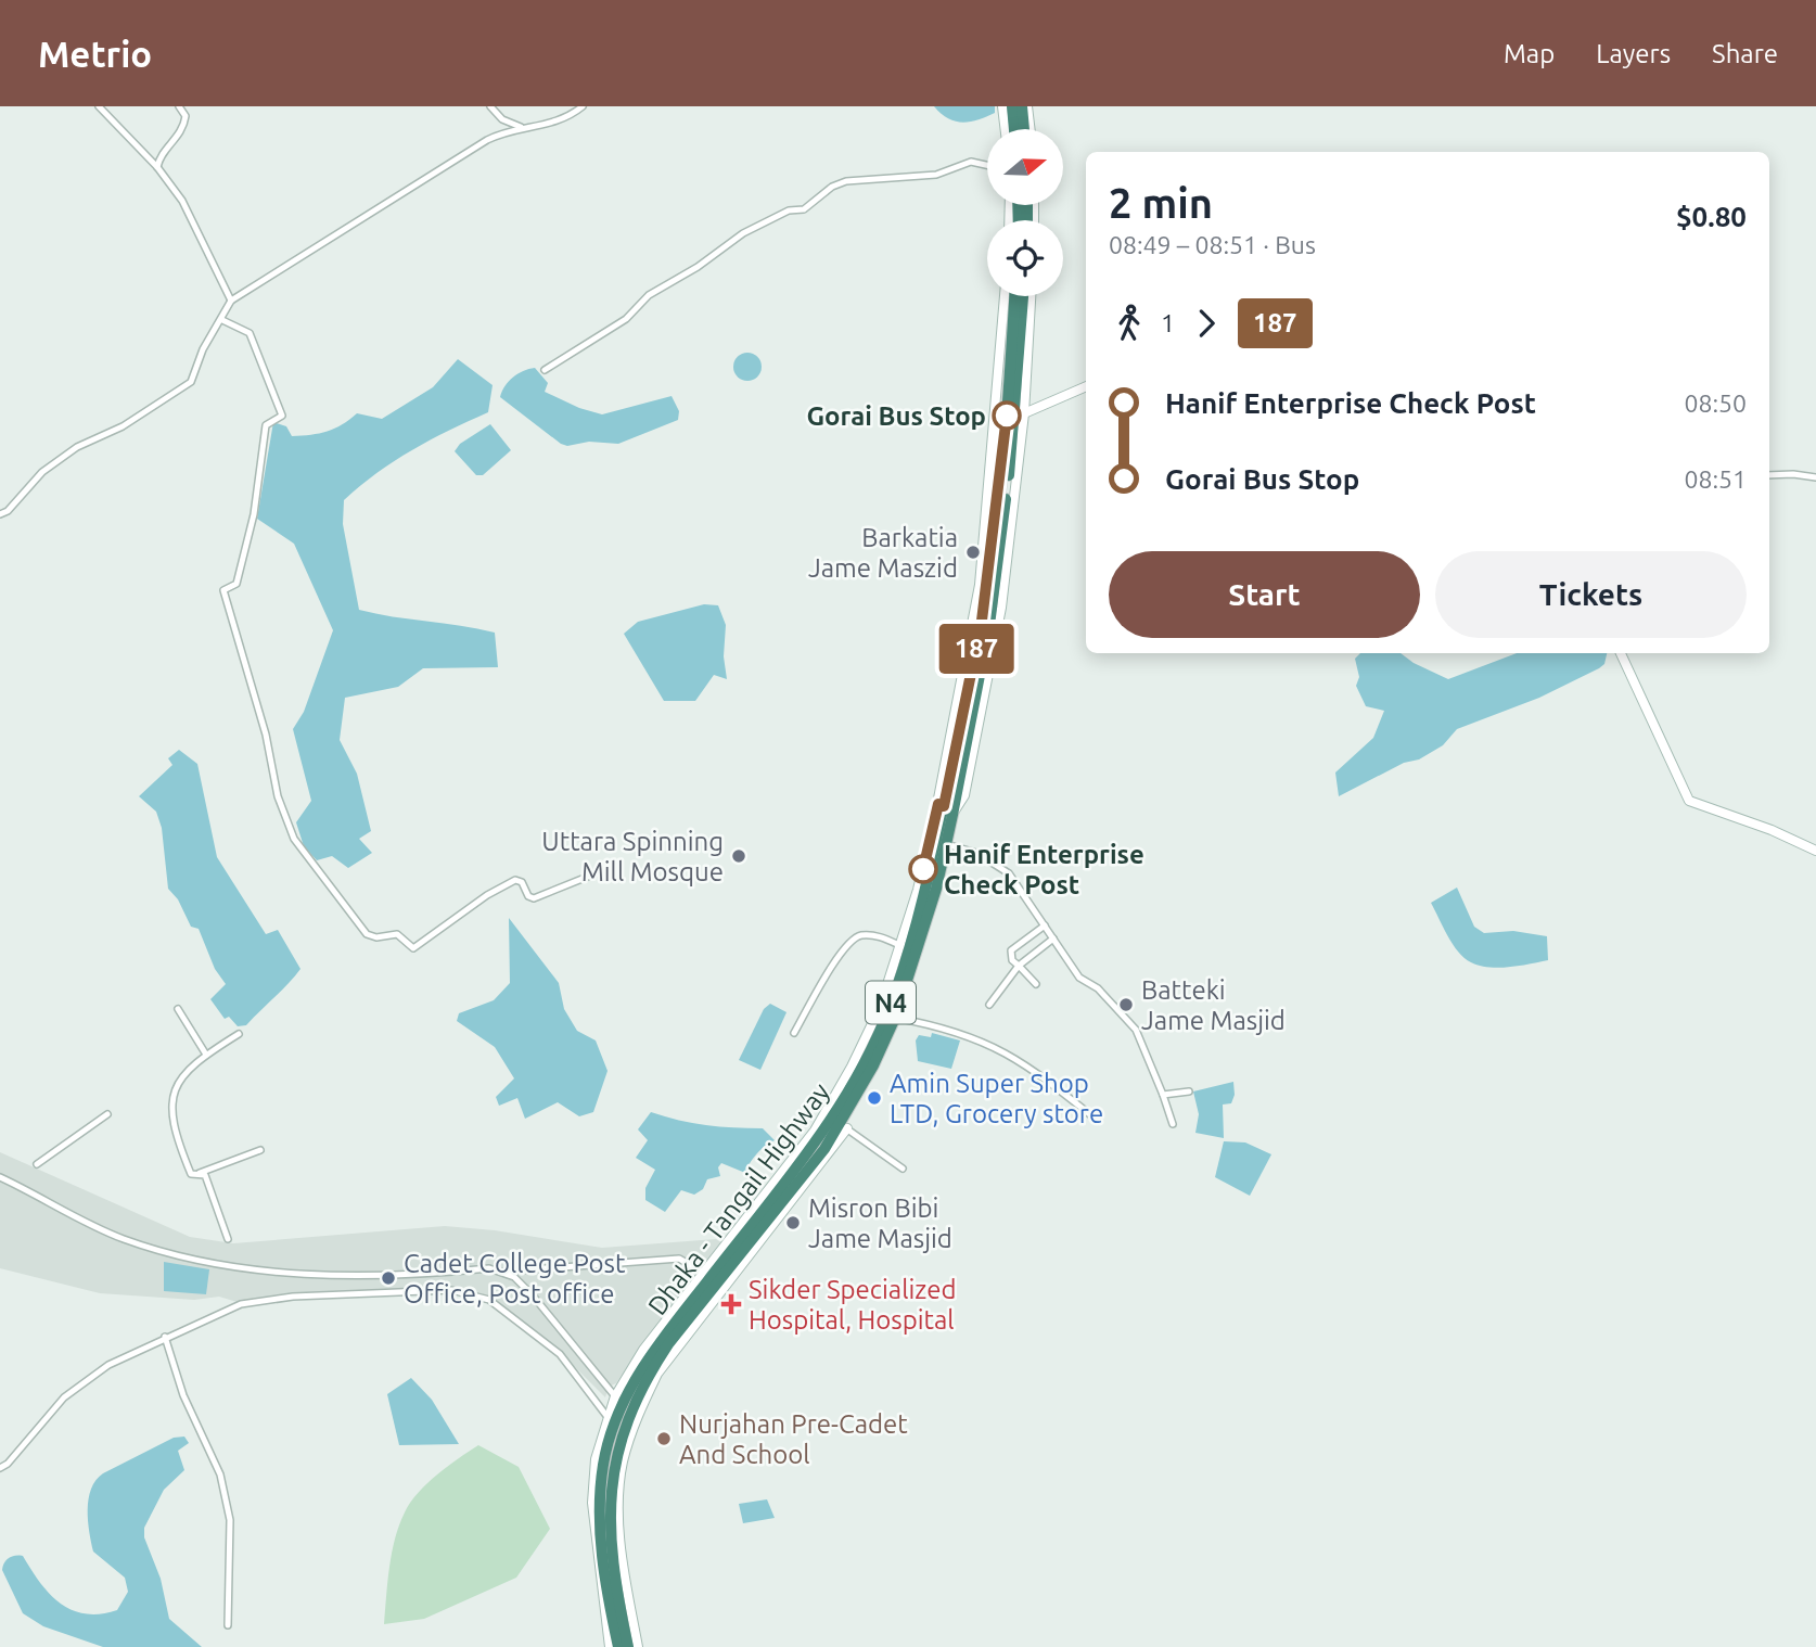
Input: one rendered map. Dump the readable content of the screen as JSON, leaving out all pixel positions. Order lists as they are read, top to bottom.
{
  "streets": {
    "highway": ["N4", "Dhaka - Tangail Highway"]
  },
  "places": {
    "other": [
      "Gorai Bus Stop",
      "Barkatia Jame Maszid",
      "Uttara Spinning Mill Mosque",
      "Hanif Enterprise Check Post",
      "Batteki Jame Masjid",
      "Amin Super Shop LTD, Grocery store",
      "Misron Bibi Jame Masjid",
      "Cadet College Post Office, Post office",
      "Nurjahan Pre-Cadet And School"
    ],
    "health": ["Sikder Specialized Hospital, Hospital"]
  },
  "lines": ["bus line 187"],
  "north": "right",
  "page": {
    "header": "Metrio",
    "nav": ["Map", "Layers", "Share"],
    "on_map": "187",
    "heading": ["2 min", "08:49 – 08:51 · Bus", "$0.80"],
    "legs": ["1", "187"],
    "list": [
      {
        "name": "Hanif Enterprise Check Post",
        "value": "08:50"
      },
      {
        "name": "Gorai Bus Stop",
        "value": "08:51"
      }
    ],
    "buttons": ["Start", "Tickets"]
  }
}
